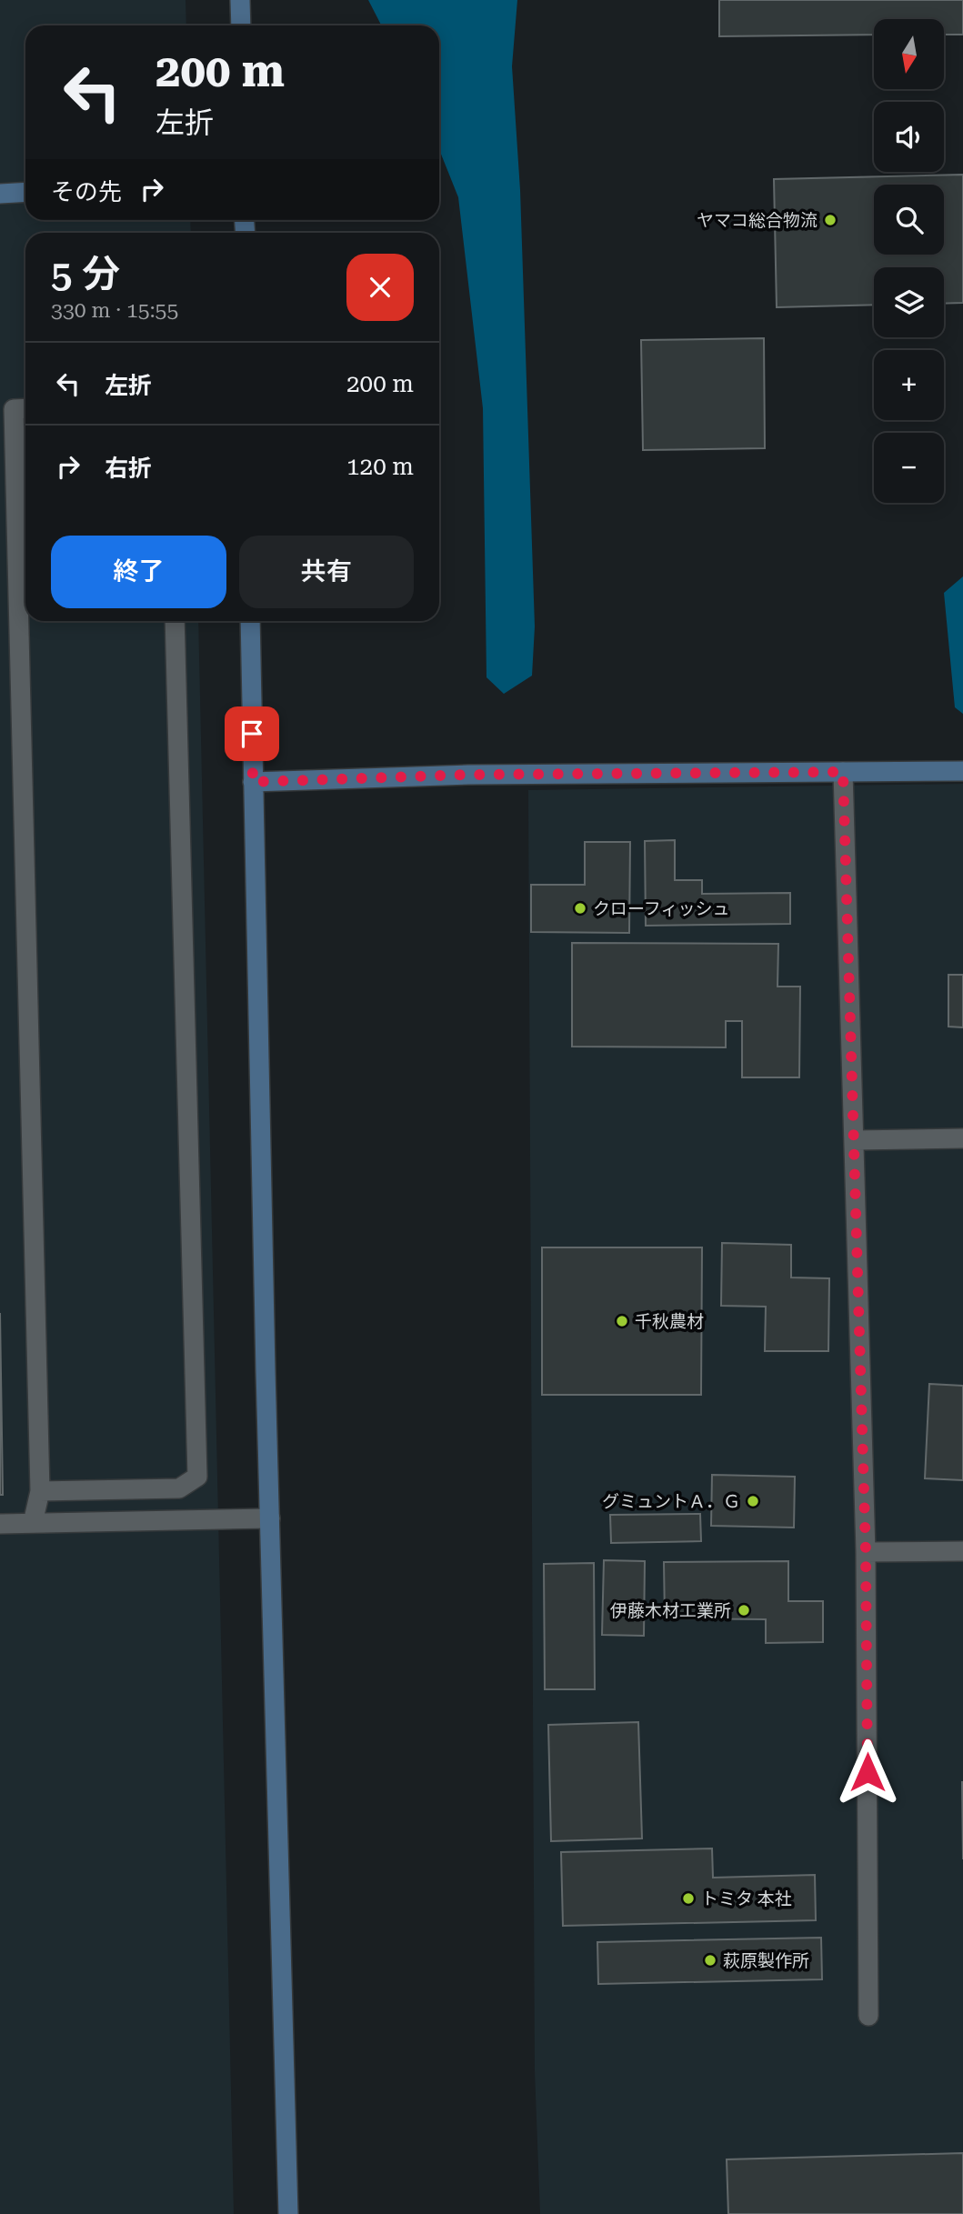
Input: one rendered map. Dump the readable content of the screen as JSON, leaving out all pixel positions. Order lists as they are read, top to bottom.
{
  "places": [
    "ヤマコ総合物流",
    "クローフィッシュ",
    "千秋農材",
    "グミュントＡ．Ｇ",
    "伊藤木材工業所",
    "トミタ 本社",
    "萩原製作所"
  ],
  "north": "bottom",
  "page": {
    "map_buttons": ["+", "−"],
    "turn": ["200 m", "左折"],
    "then": "その先",
    "heading": ["5 分", "330 m · 15:55"],
    "list": [
      {
        "name": "左折",
        "value": "200 m"
      },
      {
        "name": "右折",
        "value": "120 m"
      }
    ],
    "buttons": ["終了", "共有"]
  }
}
